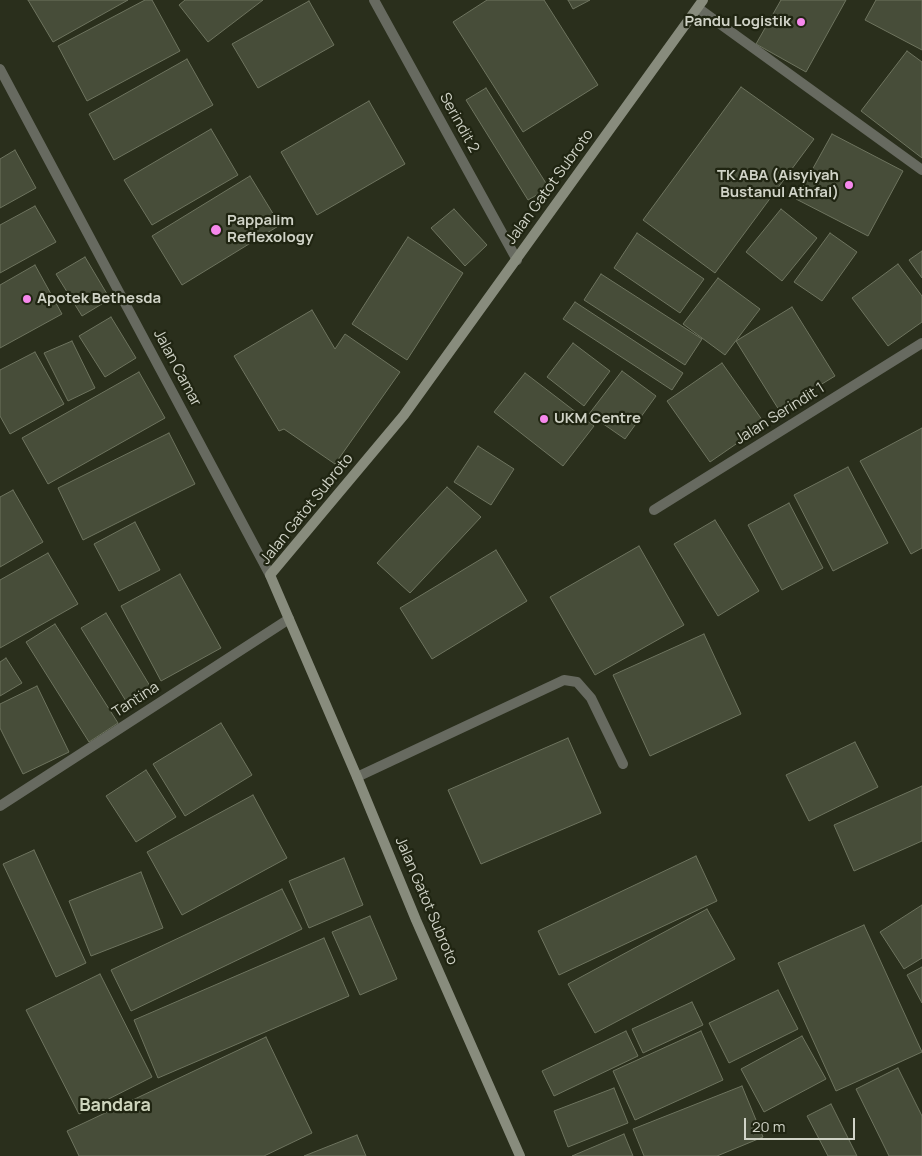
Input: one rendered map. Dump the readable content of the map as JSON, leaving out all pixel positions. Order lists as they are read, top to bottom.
{
  "streets": {
    "street": [
      "Serindit 2",
      "Jalan Gatot Subroto",
      "Jalan Camar",
      "Jalan Serindit 1",
      "Tantina"
    ]
  },
  "crossings": [
    ["Serindit 2", "Jalan Gatot Subroto"],
    ["Jalan Gatot Subroto", "Jalan Camar"],
    ["Jalan Gatot Subroto", "Tantina"]
  ],
  "districts": ["Bandara"],
  "places": [
    "Pandu Logistik",
    "TK ABA (Aisyiyah Bustanul Athfal)",
    "Pappalim Reflexology",
    "Apotek Bethesda",
    "UKM Centre"
  ],
  "scale_bar": "20 m"
}
